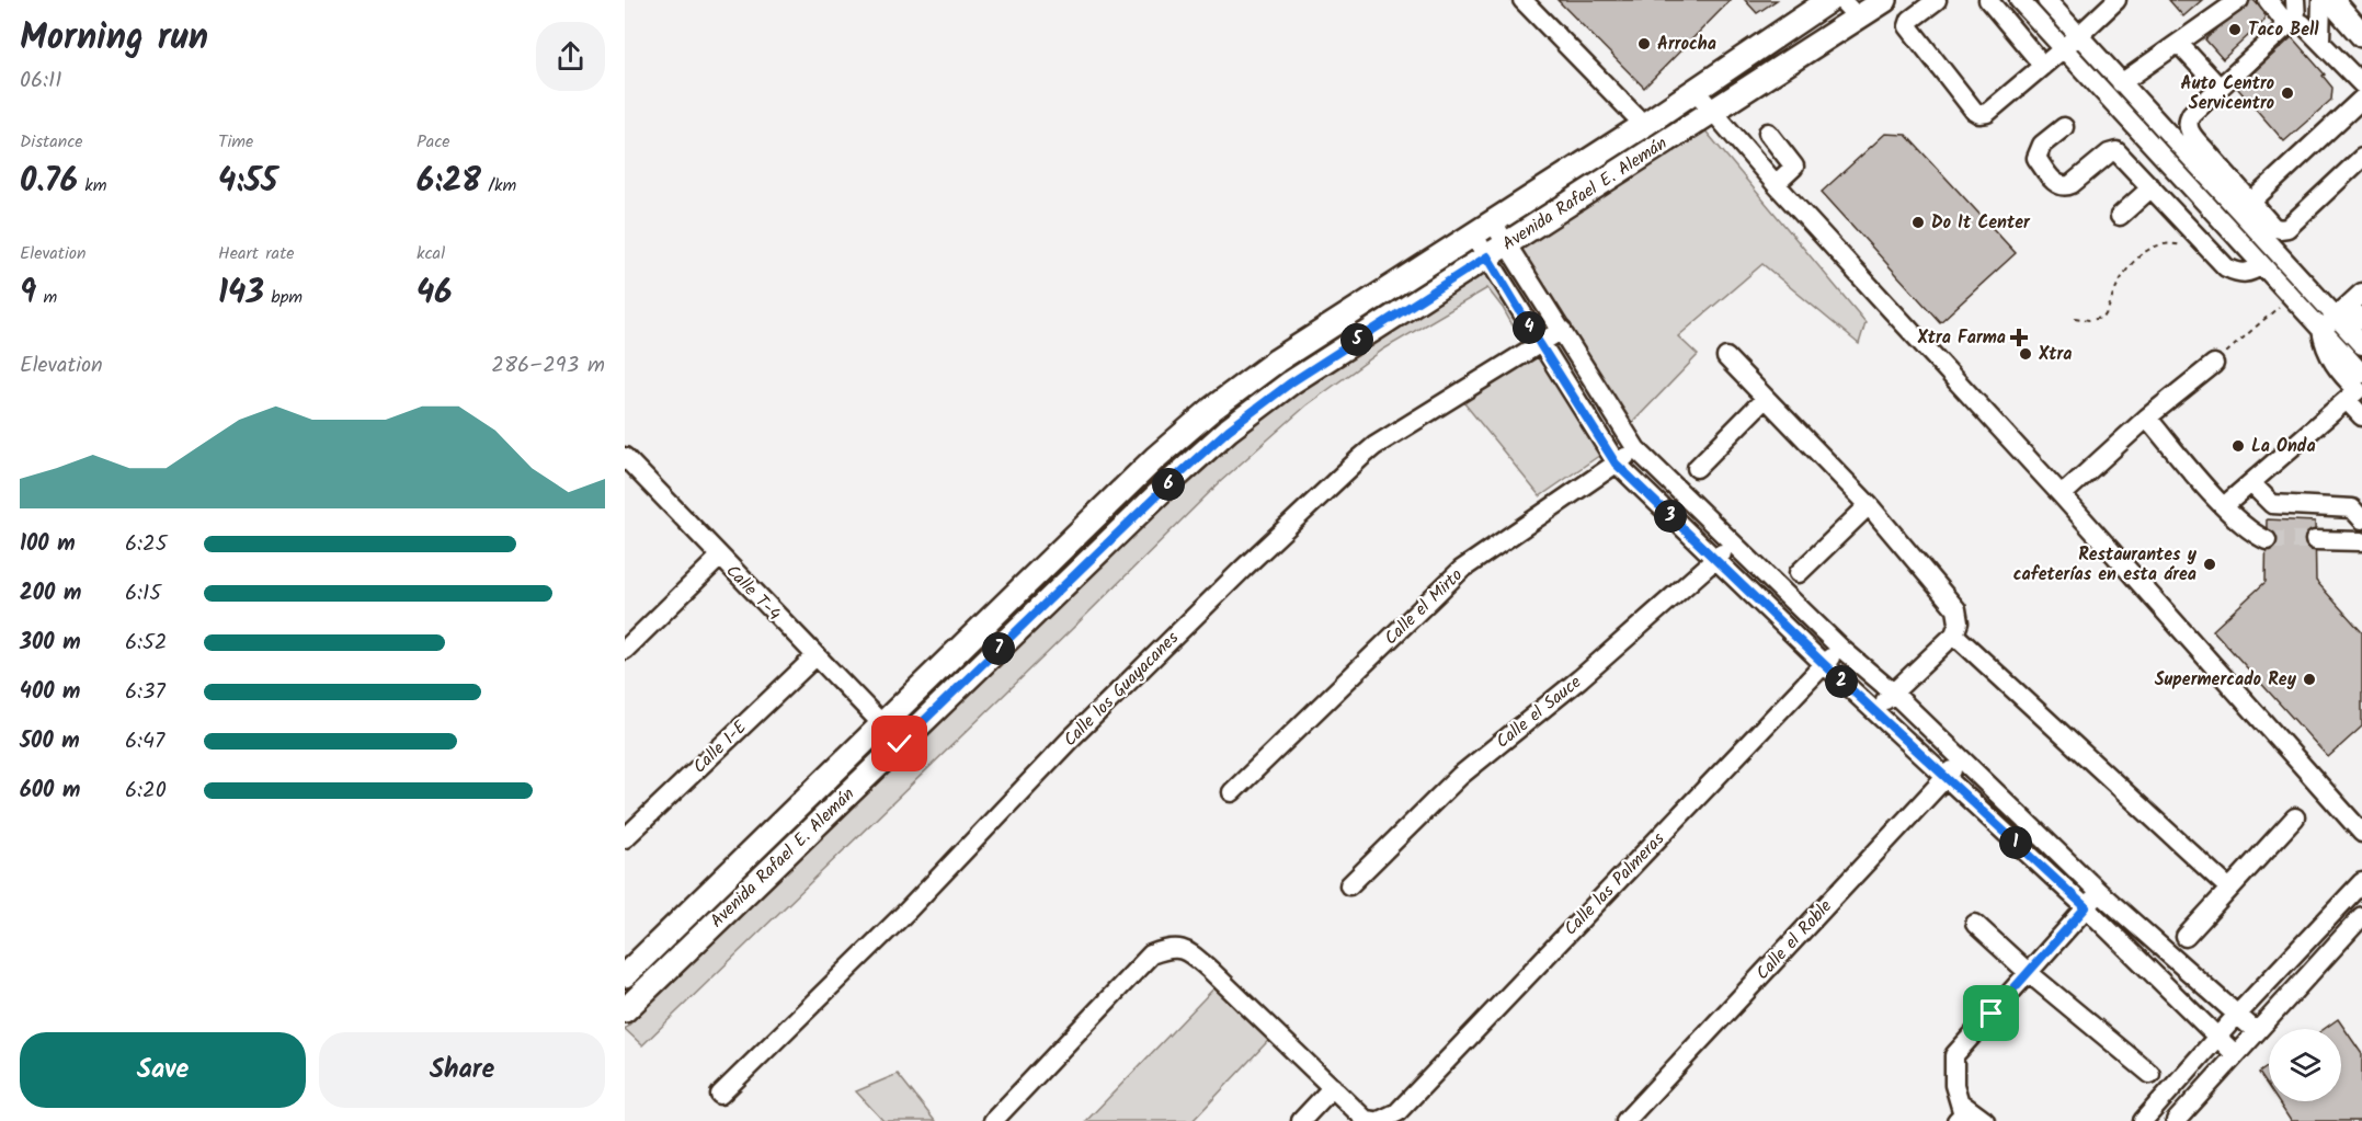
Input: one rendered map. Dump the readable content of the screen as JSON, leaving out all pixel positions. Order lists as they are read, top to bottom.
{
  "streets": {
    "main road": ["Avenida Rafael E. Alemán"],
    "street": [
      "Calle T-4",
      "Calle el Mirto",
      "Calle los Guayacanes",
      "Calle el Sauce",
      "Calle 1-E",
      "Calle las Palmeras",
      "Calle el Roble"
    ]
  },
  "crossings": [
    ["Avenida Rafael E. Alemán", "Calle T-4"],
    ["Calle T-4", "Calle 1-E"]
  ],
  "places": {
    "other": [
      "Taco Bell",
      "Arrocha",
      "Auto Centro Servicentro",
      "Do It Center",
      "Xtra",
      "La Onda",
      "Restaurantes y cafeterías en esta área",
      "Supermercado Rey"
    ],
    "health": ["Xtra Farma"]
  },
  "page": {
    "heading": ["Morning run", "06:11"],
    "stats": [
      ["Distance", "0.76 km"],
      ["Time", "4:55"],
      ["Pace", "6:28 /km"],
      ["Elevation", "9 m"],
      ["Heart rate", "143 bpm"],
      ["kcal", "46"]
    ],
    "pins": [
      "4",
      "5",
      "6",
      "3",
      "7",
      "2",
      "1"
    ],
    "chart": ["Elevation", "286–293 m"],
    "list": [
      {
        "name": "100 m",
        "note": "6:25"
      },
      {
        "name": "200 m",
        "note": "6:15"
      },
      {
        "name": "300 m",
        "note": "6:52"
      },
      {
        "name": "400 m",
        "note": "6:37"
      },
      {
        "name": "500 m",
        "note": "6:47"
      },
      {
        "name": "600 m",
        "note": "6:20"
      }
    ],
    "buttons": ["Save", "Share"]
  }
}
